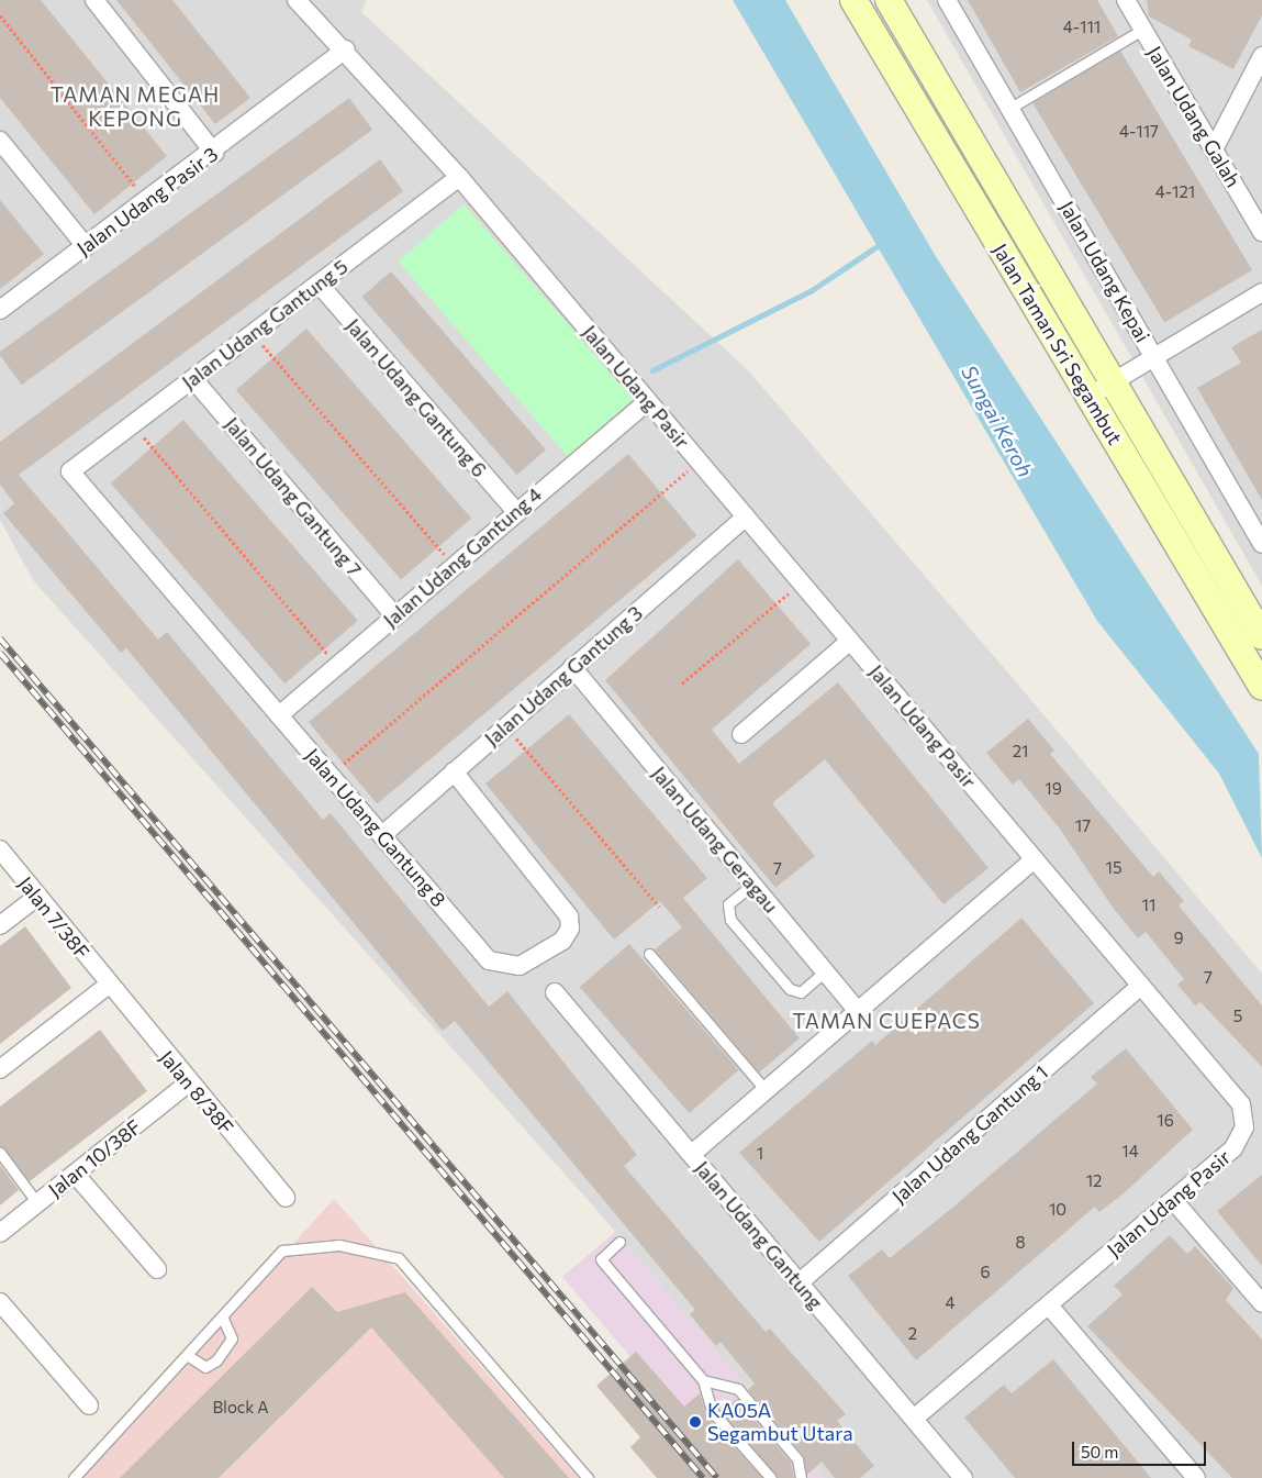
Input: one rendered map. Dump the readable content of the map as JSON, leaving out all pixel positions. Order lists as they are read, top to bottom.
{
  "streets": {
    "street": [
      "Jalan Udang Galah",
      "Jalan Udang Pasir 3",
      "Jalan Udang Kepai",
      "Jalan Udang Gantung 5",
      "Jalan Taman Sri Segambut",
      "Jalan Udang Pasir",
      "Jalan Udang Gantung 6",
      "Jalan Udang Gantung 7",
      "Jalan Udang Gantung 4",
      "Jalan Udang Gantung 3",
      "Jalan Udang Gantung 8",
      "Jalan Udang Geragau",
      "Jalan 7/38F",
      "Jalan 8/38F",
      "Jalan Udang Gantung 1",
      "Jalan 10/38F",
      "Jalan Udang Gantung"
    ]
  },
  "crossings": [
    ["Jalan Udang Pasir 3", "Jalan Udang Pasir"],
    ["Jalan Udang Gantung 5", "Jalan Udang Pasir"],
    ["Jalan Udang Gantung 5", "Jalan Udang Gantung 6"],
    ["Jalan Udang Gantung 5", "Jalan Udang Gantung 7"],
    ["Jalan Udang Gantung 5", "Jalan Udang Gantung 8"],
    ["Jalan Udang Pasir", "Jalan Udang Gantung 4"],
    ["Jalan Udang Pasir", "Jalan Udang Gantung 3"],
    ["Jalan Udang Pasir", "Jalan Udang Gantung 1"],
    ["Jalan Udang Pasir", "Jalan Udang Gantung"],
    ["Jalan Udang Gantung 6", "Jalan Udang Gantung 4"],
    ["Jalan Udang Gantung 7", "Jalan Udang Gantung 4"],
    ["Jalan Udang Gantung 4", "Jalan Udang Gantung 8"],
    ["Jalan Udang Gantung 3", "Jalan Udang Gantung 8"],
    ["Jalan Udang Gantung 3", "Jalan Udang Geragau"],
    ["Jalan 7/38F", "Jalan 8/38F"],
    ["Jalan 8/38F", "Jalan 10/38F"],
    ["Jalan Udang Gantung 1", "Jalan Udang Gantung"]
  ],
  "districts": ["TAMAN MEGAH KEPONG", "TAMAN CUEPACS"],
  "water": ["Sungai Keroh"],
  "places": ["KA05A Segambut Utara"],
  "house_numbers": [
    "4-111",
    "4-117",
    "4-121",
    "21",
    "19",
    "17",
    "15",
    "7",
    "11",
    "9",
    "7",
    "5",
    "16",
    "14",
    "1",
    "12",
    "10",
    "8",
    "6",
    "4",
    "2",
    "Block A"
  ],
  "scale_bar": "50 m"
}
